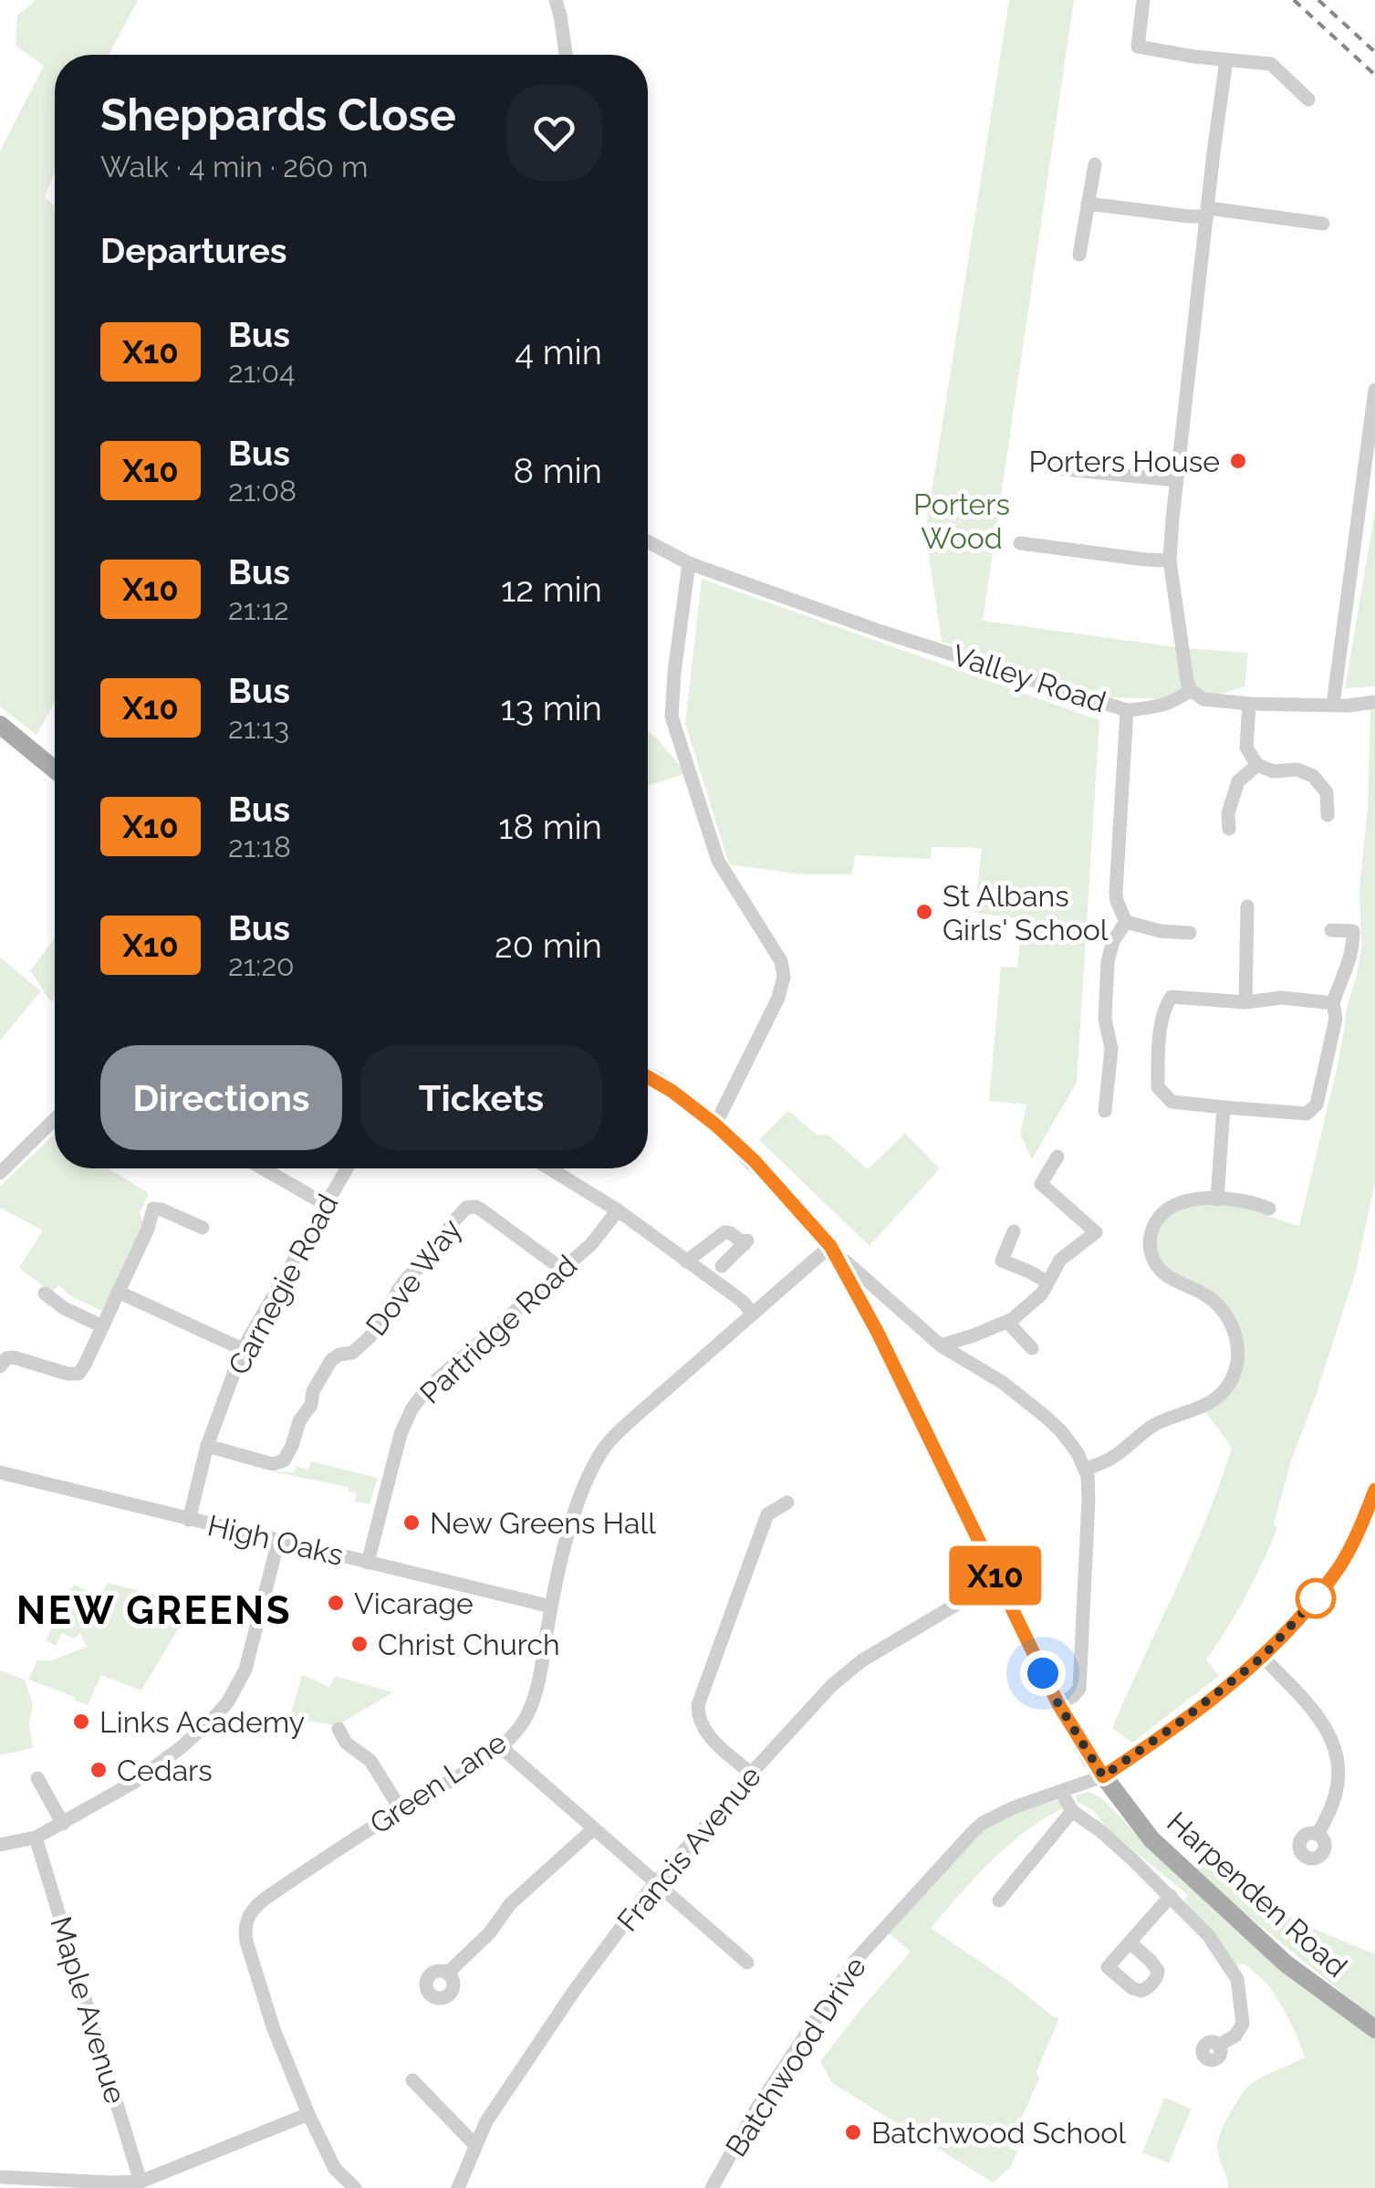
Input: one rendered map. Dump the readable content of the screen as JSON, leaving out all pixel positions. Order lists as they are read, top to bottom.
{
  "streets": {
    "main road": ["Harpenden Road"],
    "street": [
      "Valley Road",
      "Dove Way",
      "Carnegie Road",
      "Partridge Road",
      "High Oaks",
      "Green Lane",
      "Francis Avenue",
      "Maple Avenue",
      "Batchwood Drive"
    ]
  },
  "crossings": [
    ["Dove Way", "Carnegie Road"],
    ["Dove Way", "Partridge Road"],
    ["Carnegie Road", "High Oaks"],
    ["Partridge Road", "High Oaks"],
    ["High Oaks", "Green Lane"],
    ["Green Lane", "Harpenden Road"],
    ["Francis Avenue", "Harpenden Road"],
    ["Harpenden Road", "Batchwood Drive"]
  ],
  "districts": ["NEW GREENS"],
  "parks": ["Porters Wood"],
  "places": [
    "Porters House",
    "St Albans Girls' School",
    "New Greens Hall",
    "Vicarage",
    "Christ Church",
    "Links Academy",
    "Cedars",
    "Batchwood School"
  ],
  "lines": ["bus line X10"],
  "page": {
    "on_map": "X10",
    "heading": [
      ["Sheppards Close", "Walk · 4 min · 260 m"],
      "Departures"
    ],
    "list": [
      {
        "mark": "X10",
        "name": "Bus",
        "note": "21:04",
        "value": "4 min"
      },
      {
        "mark": "X10",
        "name": "Bus",
        "note": "21:08",
        "value": "8 min"
      },
      {
        "mark": "X10",
        "name": "Bus",
        "note": "21:12",
        "value": "12 min"
      },
      {
        "mark": "X10",
        "name": "Bus",
        "note": "21:13",
        "value": "13 min"
      },
      {
        "mark": "X10",
        "name": "Bus",
        "note": "21:18",
        "value": "18 min"
      },
      {
        "mark": "X10",
        "name": "Bus",
        "note": "21:20",
        "value": "20 min"
      }
    ],
    "buttons": ["Directions", "Tickets"]
  }
}
